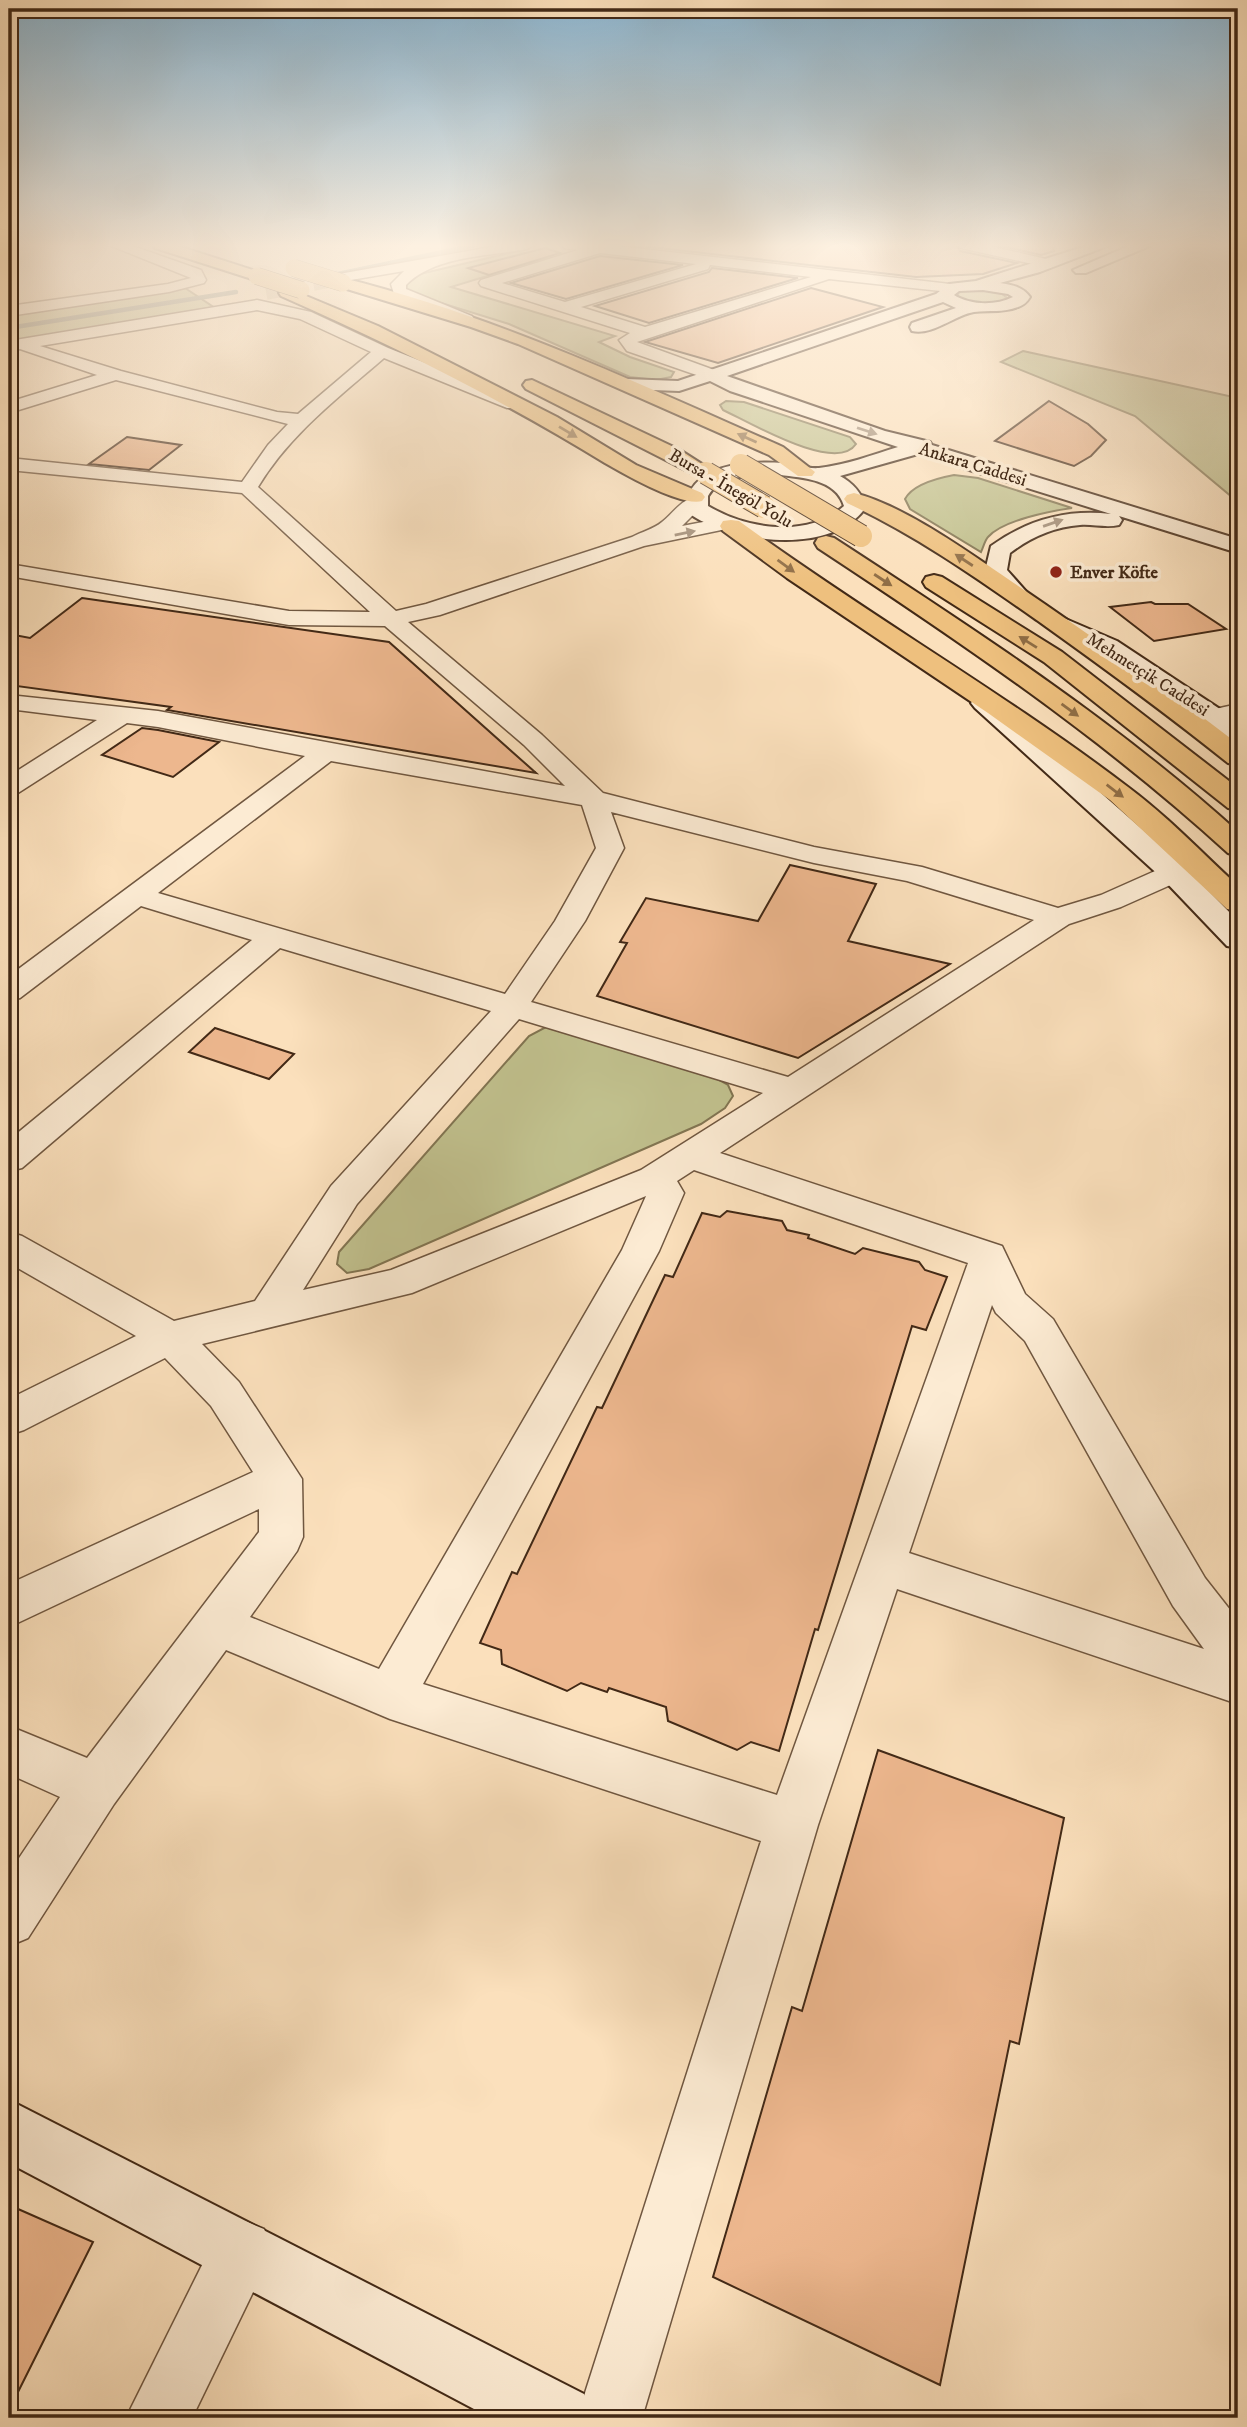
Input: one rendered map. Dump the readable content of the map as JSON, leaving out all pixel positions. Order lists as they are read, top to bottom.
{
  "streets": {
    "highway": ["Bursa - İnegöl Yolu"],
    "main road": ["Ankara Caddesi", "Mehmetçik Caddesi"]
  },
  "places": ["Enver Köfte"]
}
